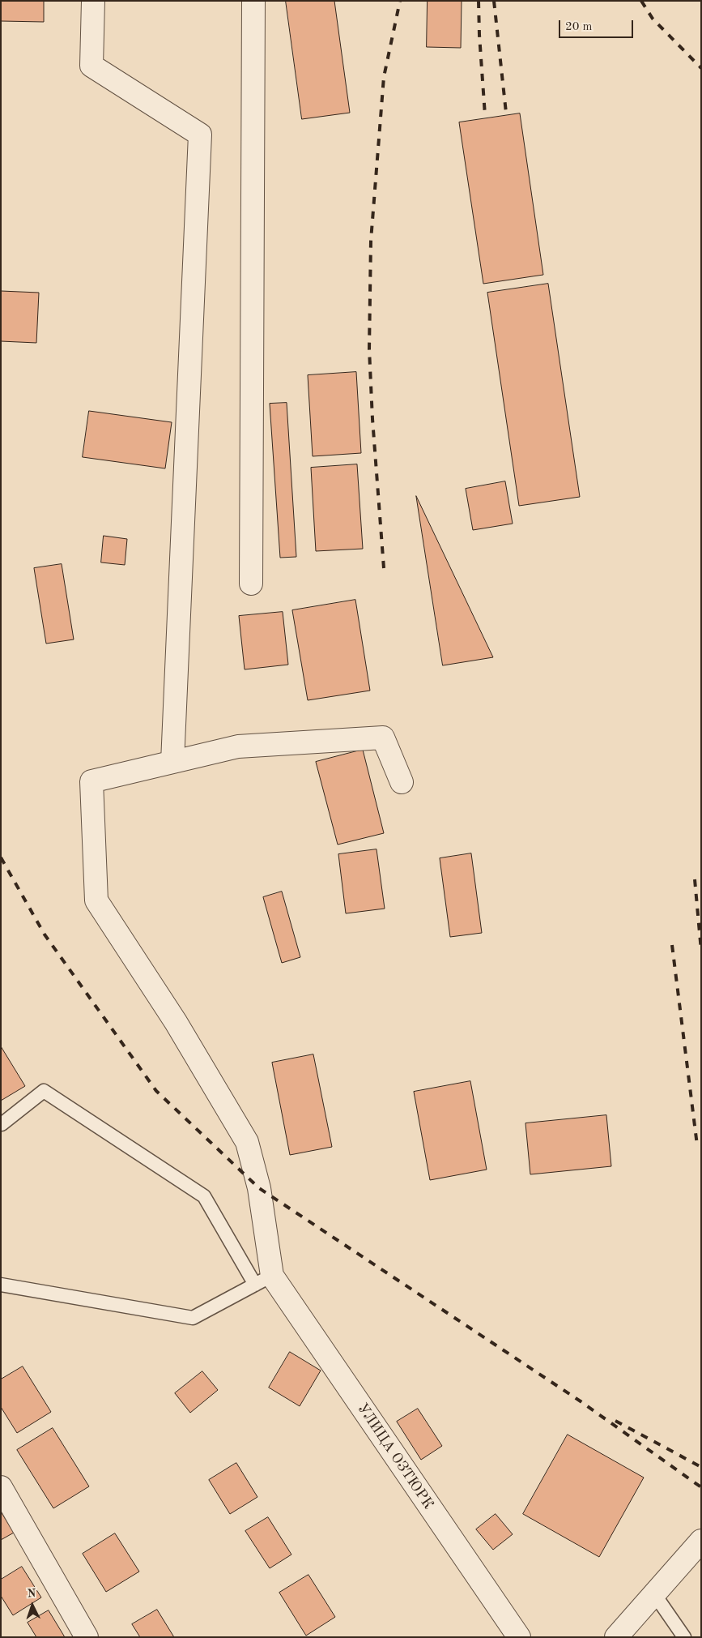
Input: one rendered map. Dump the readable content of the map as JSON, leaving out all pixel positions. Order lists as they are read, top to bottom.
{
  "streets": {
    "street": ["УЛИЦА ОЗТЮРК"]
  },
  "scale_bar": "20 m",
  "north": "top"
}
